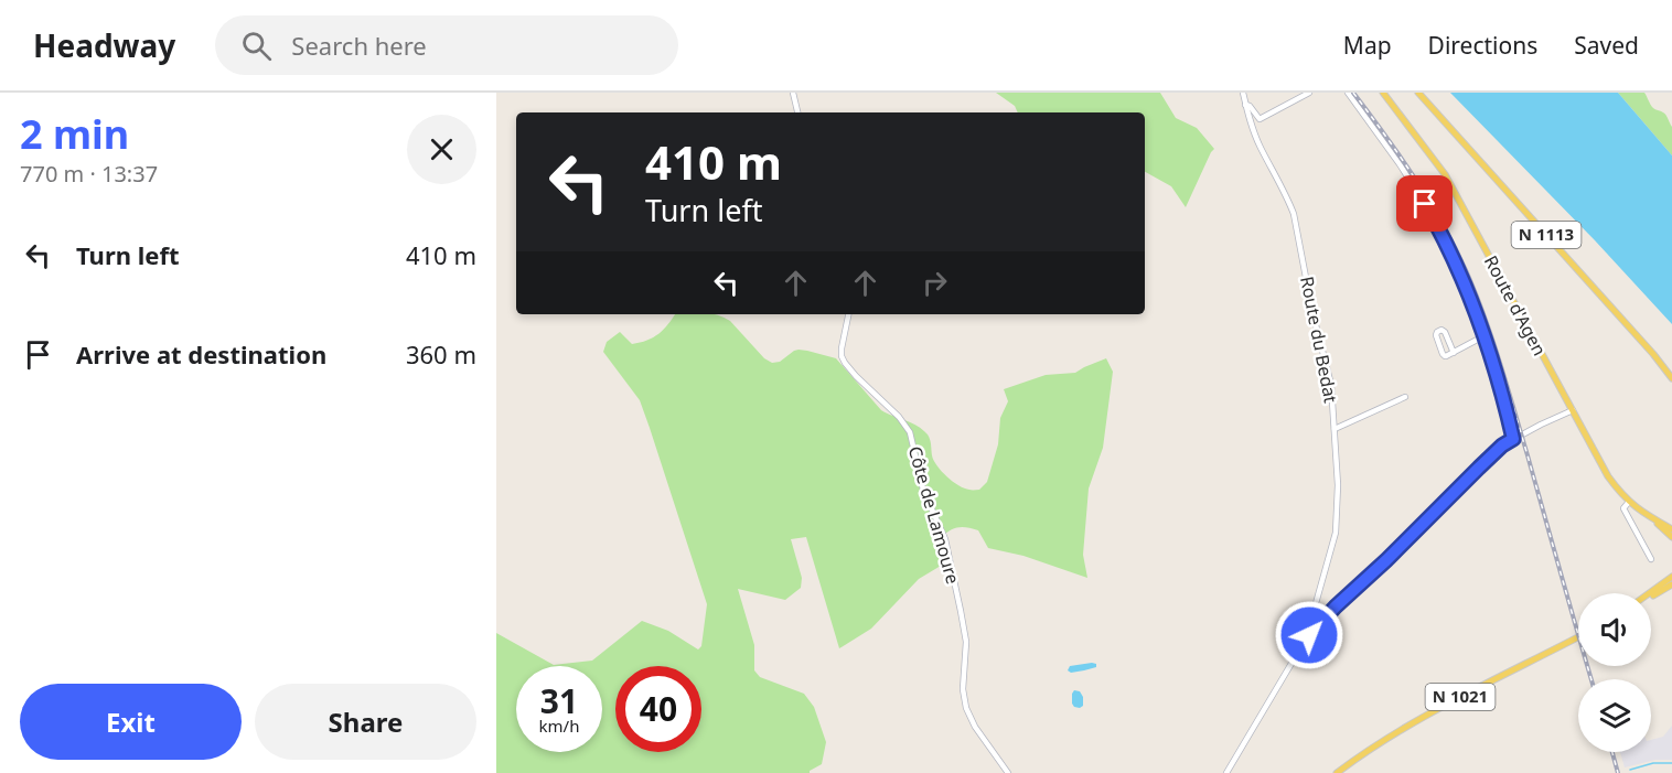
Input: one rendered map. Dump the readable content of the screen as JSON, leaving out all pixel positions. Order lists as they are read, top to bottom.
{
  "streets": {
    "main road": ["N 1113", "Route d'Agen", "N 1021"],
    "street": ["Route du Bedat", "Côte de Lamoure"]
  },
  "page": {
    "header": "Headway",
    "search": "Search here",
    "nav": ["Map", "Directions", "Saved"],
    "heading": ["2 min", "770 m · 13:37"],
    "turn": ["410 m", "Turn left"],
    "list": [
      {
        "name": "Turn left",
        "value": "410 m"
      },
      {
        "name": "Arrive at destination",
        "value": "360 m"
      }
    ],
    "speed": "31 km/h",
    "limit": "40",
    "buttons": ["Exit", "Share"]
  }
}
